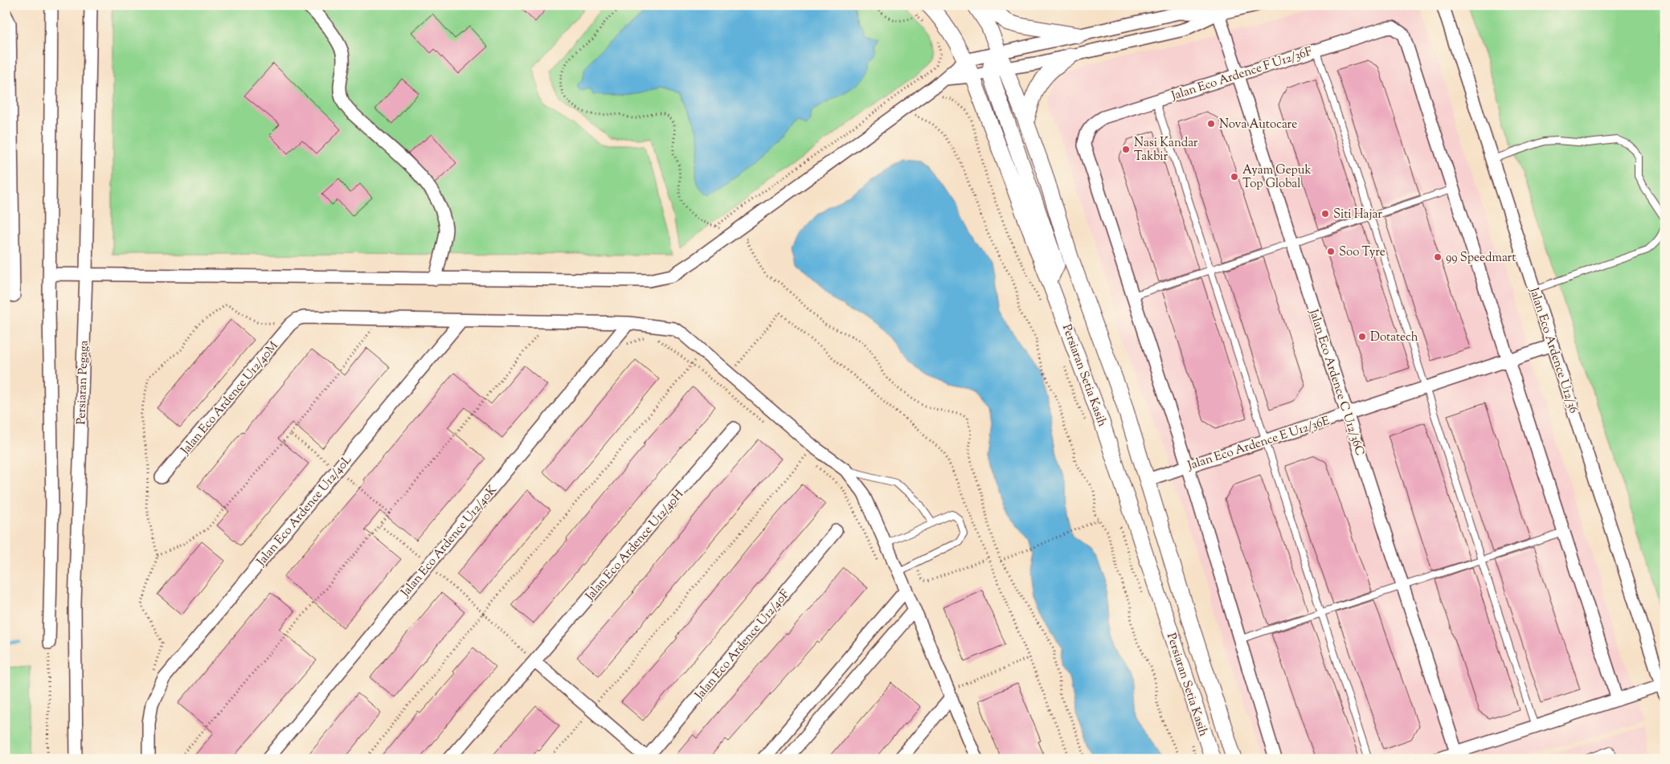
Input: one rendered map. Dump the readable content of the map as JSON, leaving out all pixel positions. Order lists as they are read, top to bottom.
{
  "streets": {
    "street": [
      "Jalan Eco Ardence F U12/36F",
      "Jalan Eco Ardence U12/36",
      "Persiaran Setia Kasih",
      "Persiaran Pegaga",
      "Jalan Eco Ardence C U12/36C",
      "Jalan Eco Ardence U12/40M",
      "Jalan Eco Ardence E U12/36E",
      "Jalan Eco Ardence U12/40L",
      "Jalan Eco Ardence U12/40K",
      "Jalan Eco Ardence U12/40H",
      "Jalan Eco Ardence U12/40F"
    ]
  },
  "crossings": [
    ["Jalan Eco Ardence F U12/36F", "Jalan Eco Ardence C U12/36C"],
    ["Jalan Eco Ardence U12/36", "Jalan Eco Ardence E U12/36E"],
    ["Persiaran Setia Kasih", "Jalan Eco Ardence E U12/36E"],
    ["Jalan Eco Ardence C U12/36C", "Jalan Eco Ardence E U12/36E"]
  ],
  "places": [
    "Nova Autocare",
    "Nasi Kandar Takbir",
    "Ayam Gepuk Top Global",
    "Siti Hajar",
    "Soo Tyre",
    "99 Speedmart",
    "Dotatech"
  ]
}
